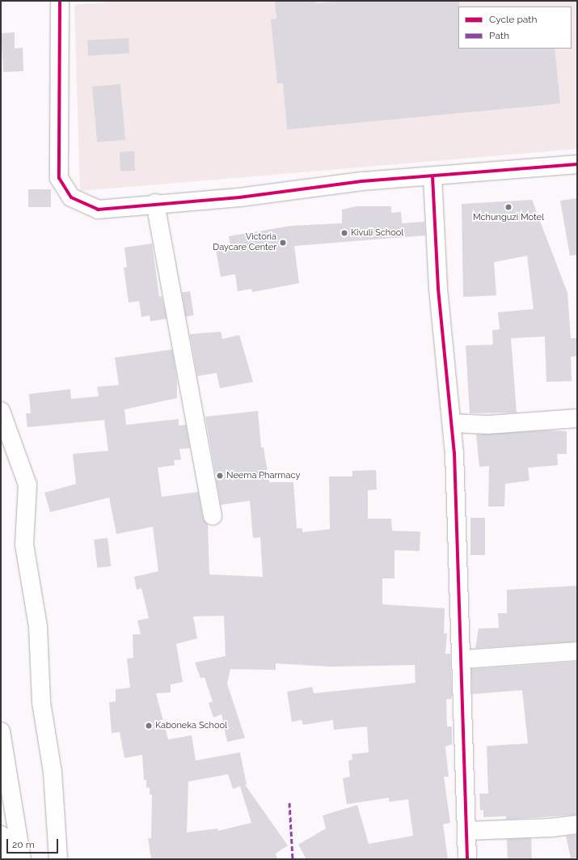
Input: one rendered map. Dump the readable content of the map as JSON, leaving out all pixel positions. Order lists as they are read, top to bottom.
{
  "places": [
    "Mchunguzi Motel",
    "Kivuli School",
    "Victoria Daycare Center",
    "Neema Pharmacy",
    "Kaboneka School"
  ],
  "legend": ["Cycle path", "Path"],
  "scale_bar": "20 m"
}
